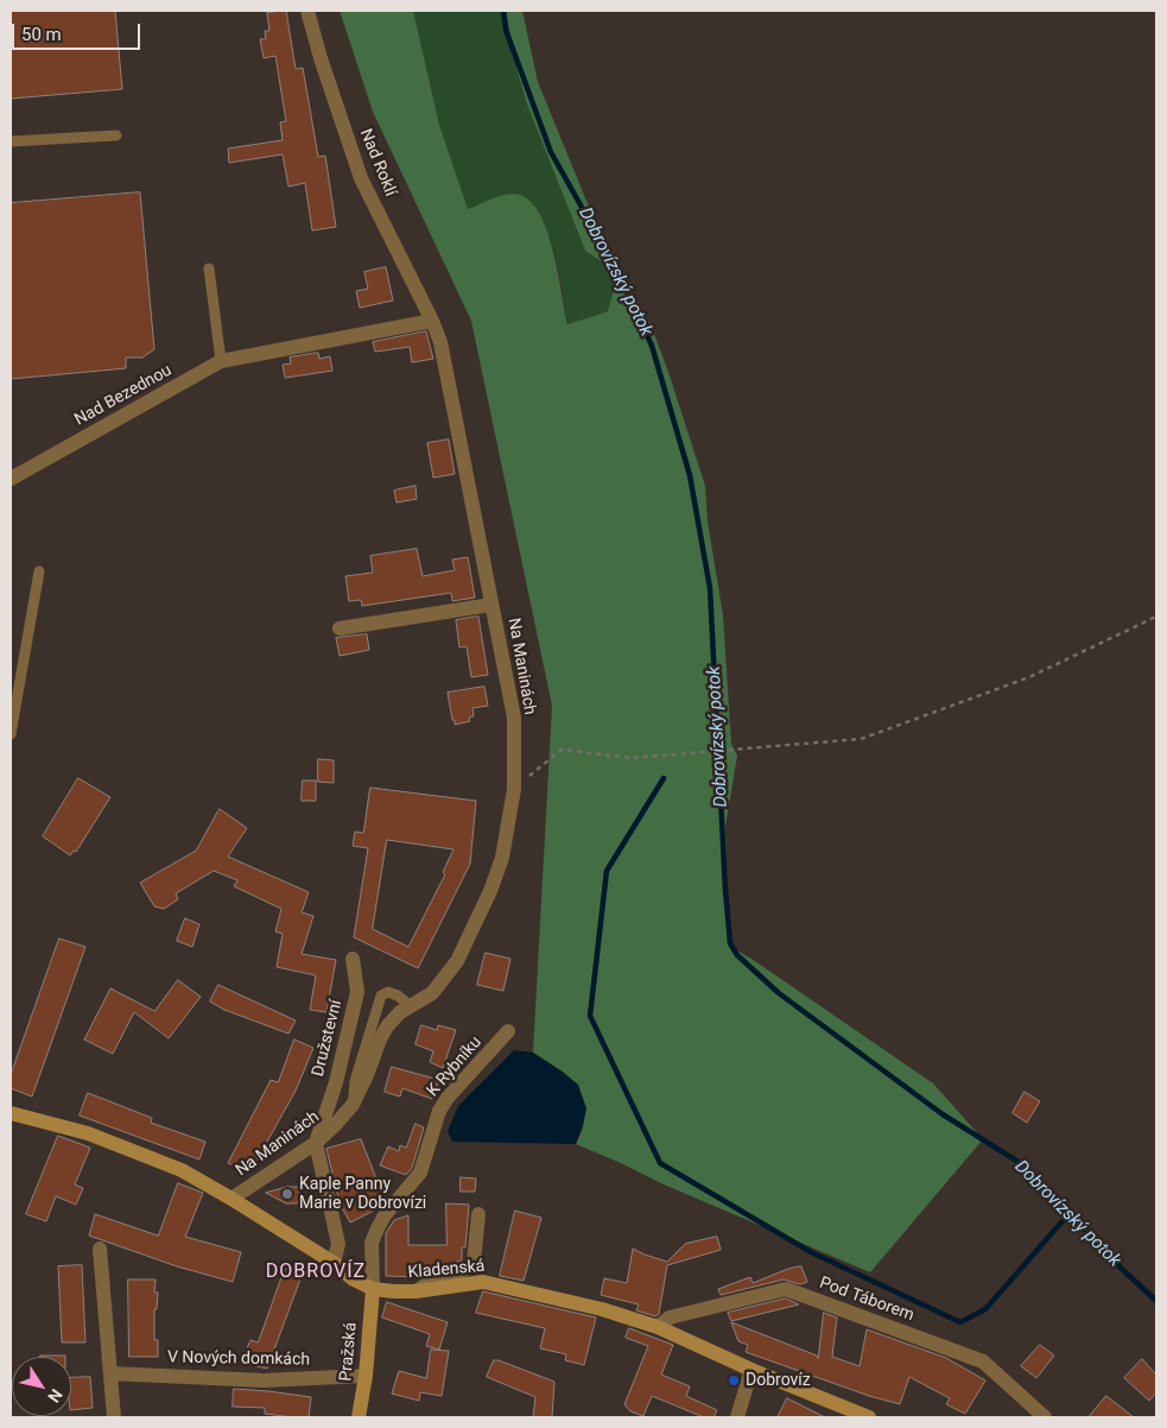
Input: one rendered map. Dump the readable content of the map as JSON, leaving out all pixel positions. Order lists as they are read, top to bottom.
{
  "streets": {
    "street": [
      "Nad Roklí",
      "Nad Bezednou",
      "Na Maninách",
      "Družstevní",
      "K Rybníku",
      "Kladenská",
      "Pod Táborem",
      "Pražská",
      "V Nových domkách"
    ]
  },
  "crossings": [
    ["Nad Roklí", "Nad Bezednou"],
    ["Nad Roklí", "Na Maninách"],
    ["Nad Bezednou", "Na Maninách"],
    ["Na Maninách", "Družstevní"],
    ["Na Maninách", "Kladenská"],
    ["K Rybníku", "Kladenská"],
    ["K Rybníku", "Pražská"],
    ["Kladenská", "Pod Táborem"],
    ["Kladenská", "Pražská"],
    ["Pražská", "V Nových domkách"]
  ],
  "districts": ["DOBROVÍZ"],
  "water": ["Dobrovízský potok"],
  "places": ["Kaple Panny Marie v Dobrovízi", "Dobrovíz"],
  "scale_bar": "50 m",
  "north": "bottom right"
}
